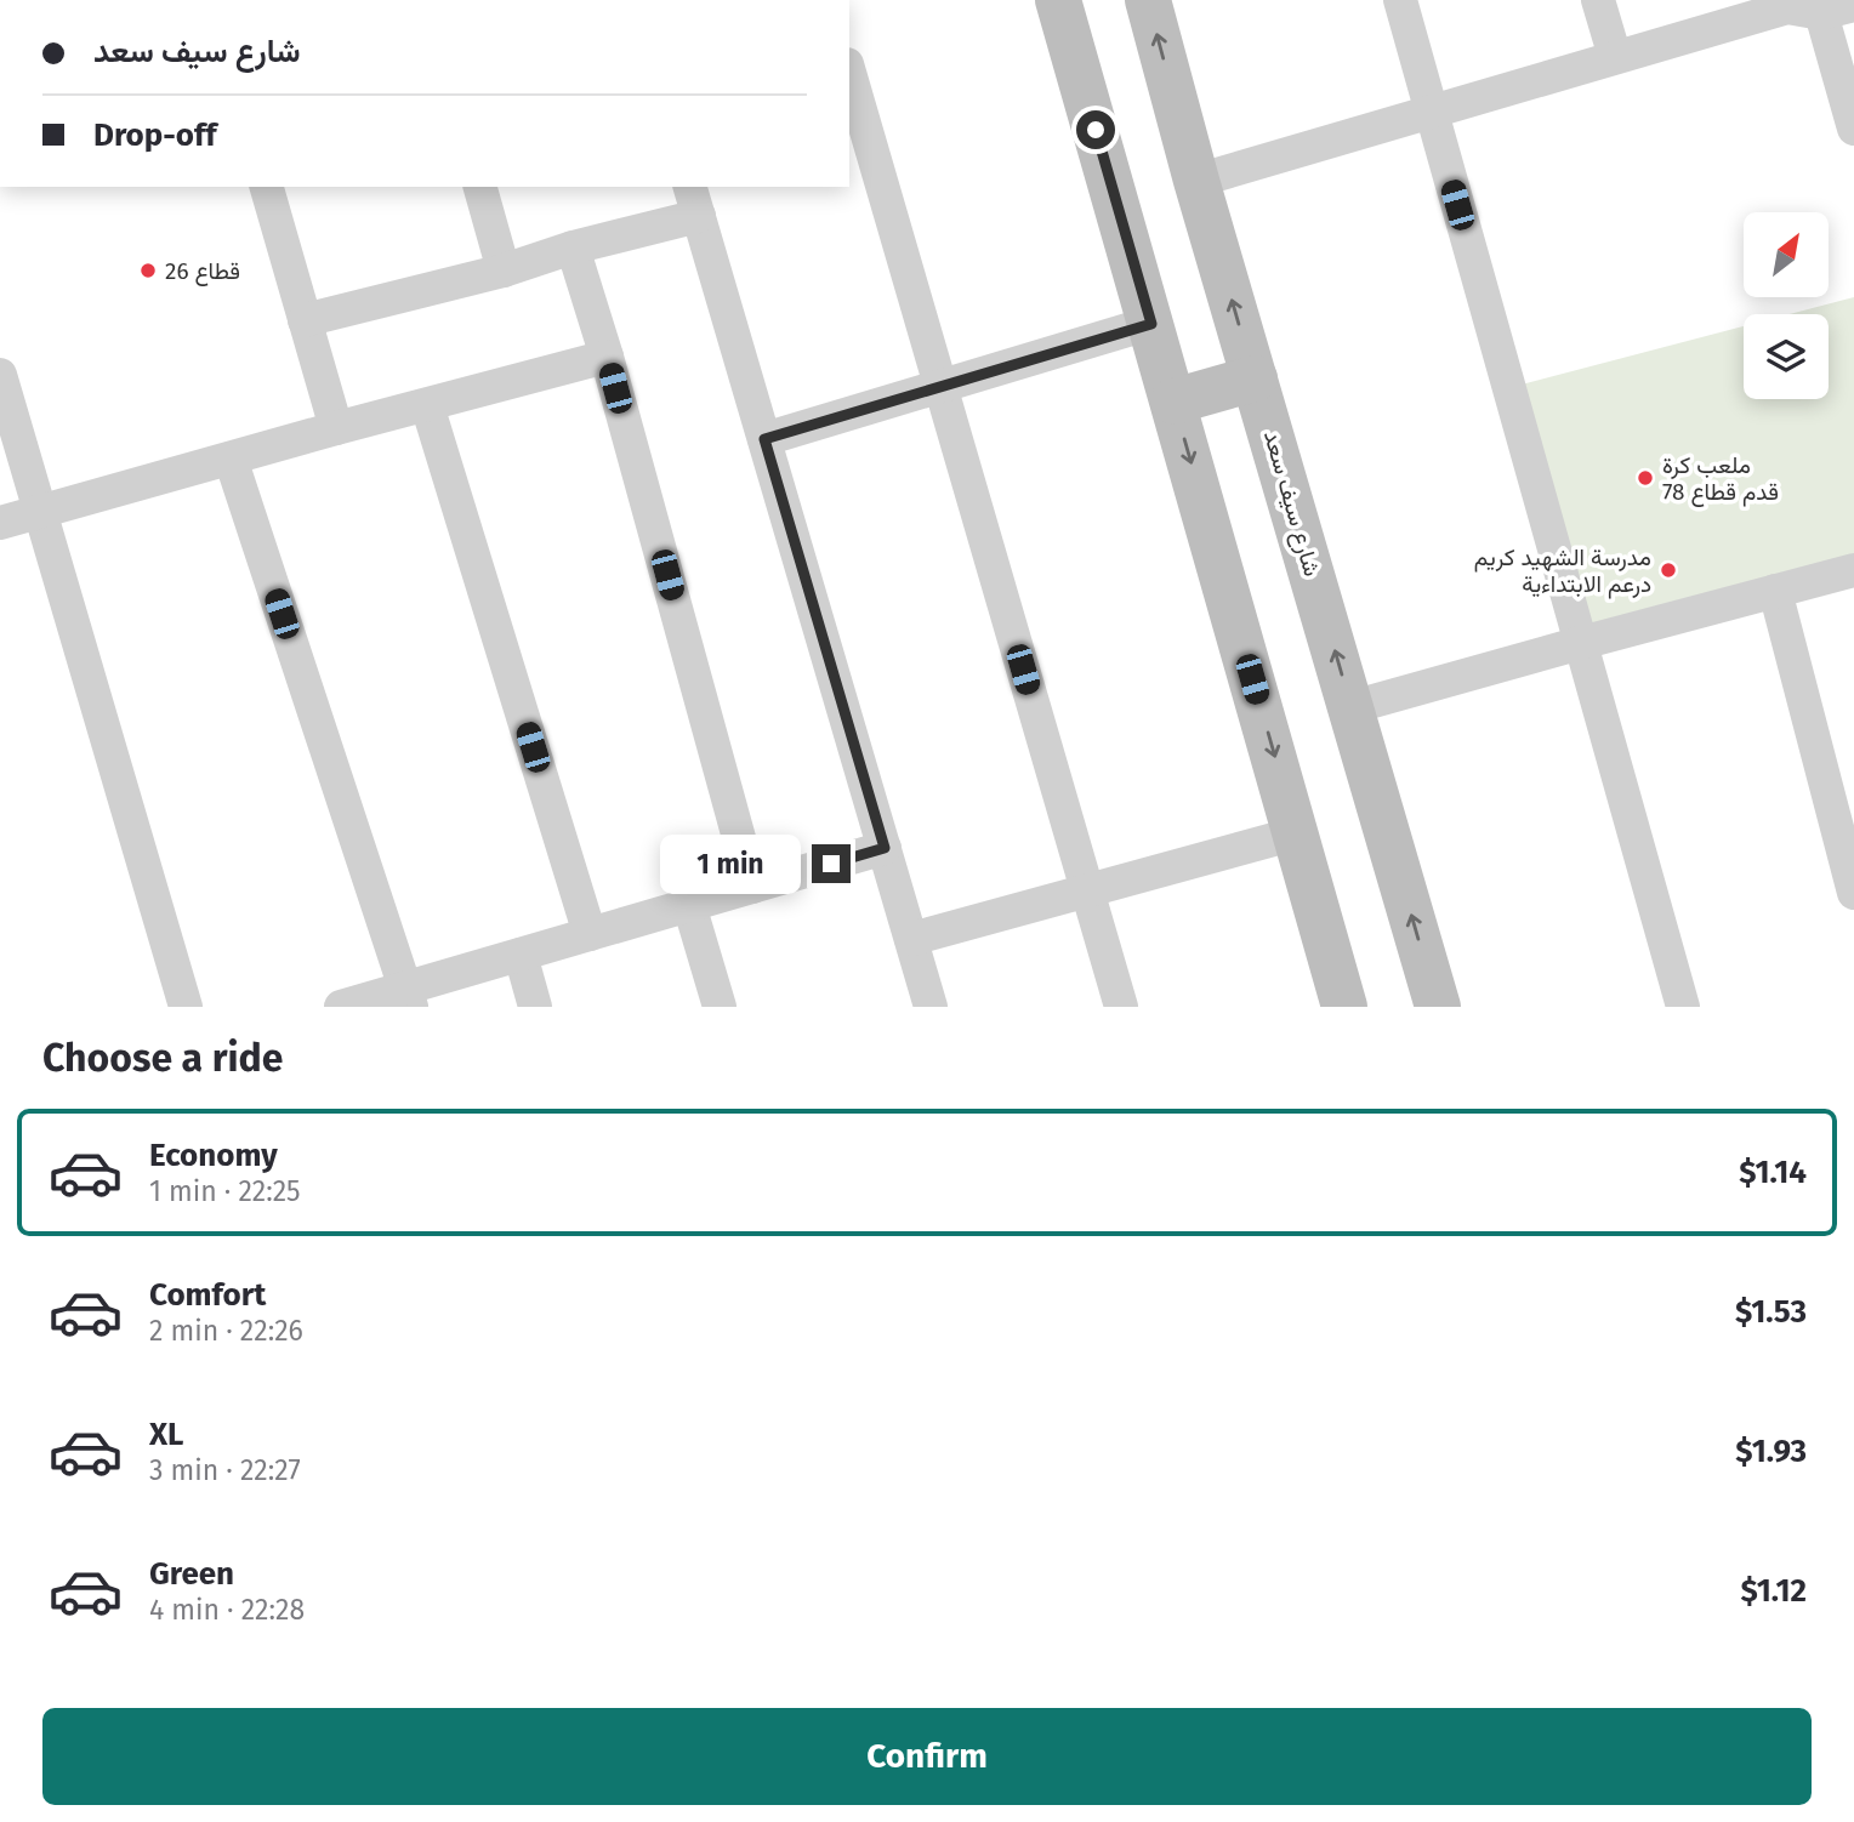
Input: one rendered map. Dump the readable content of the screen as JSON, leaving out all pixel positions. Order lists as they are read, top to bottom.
{
  "streets": {
    "street": ["شارع سيف سعد"]
  },
  "places": ["قطاع 26", "ملعب كرة قدم قطاع 78", "مدرسة الشهيد كريم درعم الابتداءية"],
  "north": "top right",
  "page": {
    "banner": ["شارع سيف سعد", "Drop-off"],
    "bubble": "1 min",
    "heading": "Choose a ride",
    "list": [
      {
        "name": "Economy",
        "note": "1 min · 22:25",
        "value": "$1.14"
      },
      {
        "name": "Comfort",
        "note": "2 min · 22:26",
        "value": "$1.53"
      },
      {
        "name": "XL",
        "note": "3 min · 22:27",
        "value": "$1.93"
      },
      {
        "name": "Green",
        "note": "4 min · 22:28",
        "value": "$1.12"
      }
    ],
    "buttons": "Confirm"
  }
}
